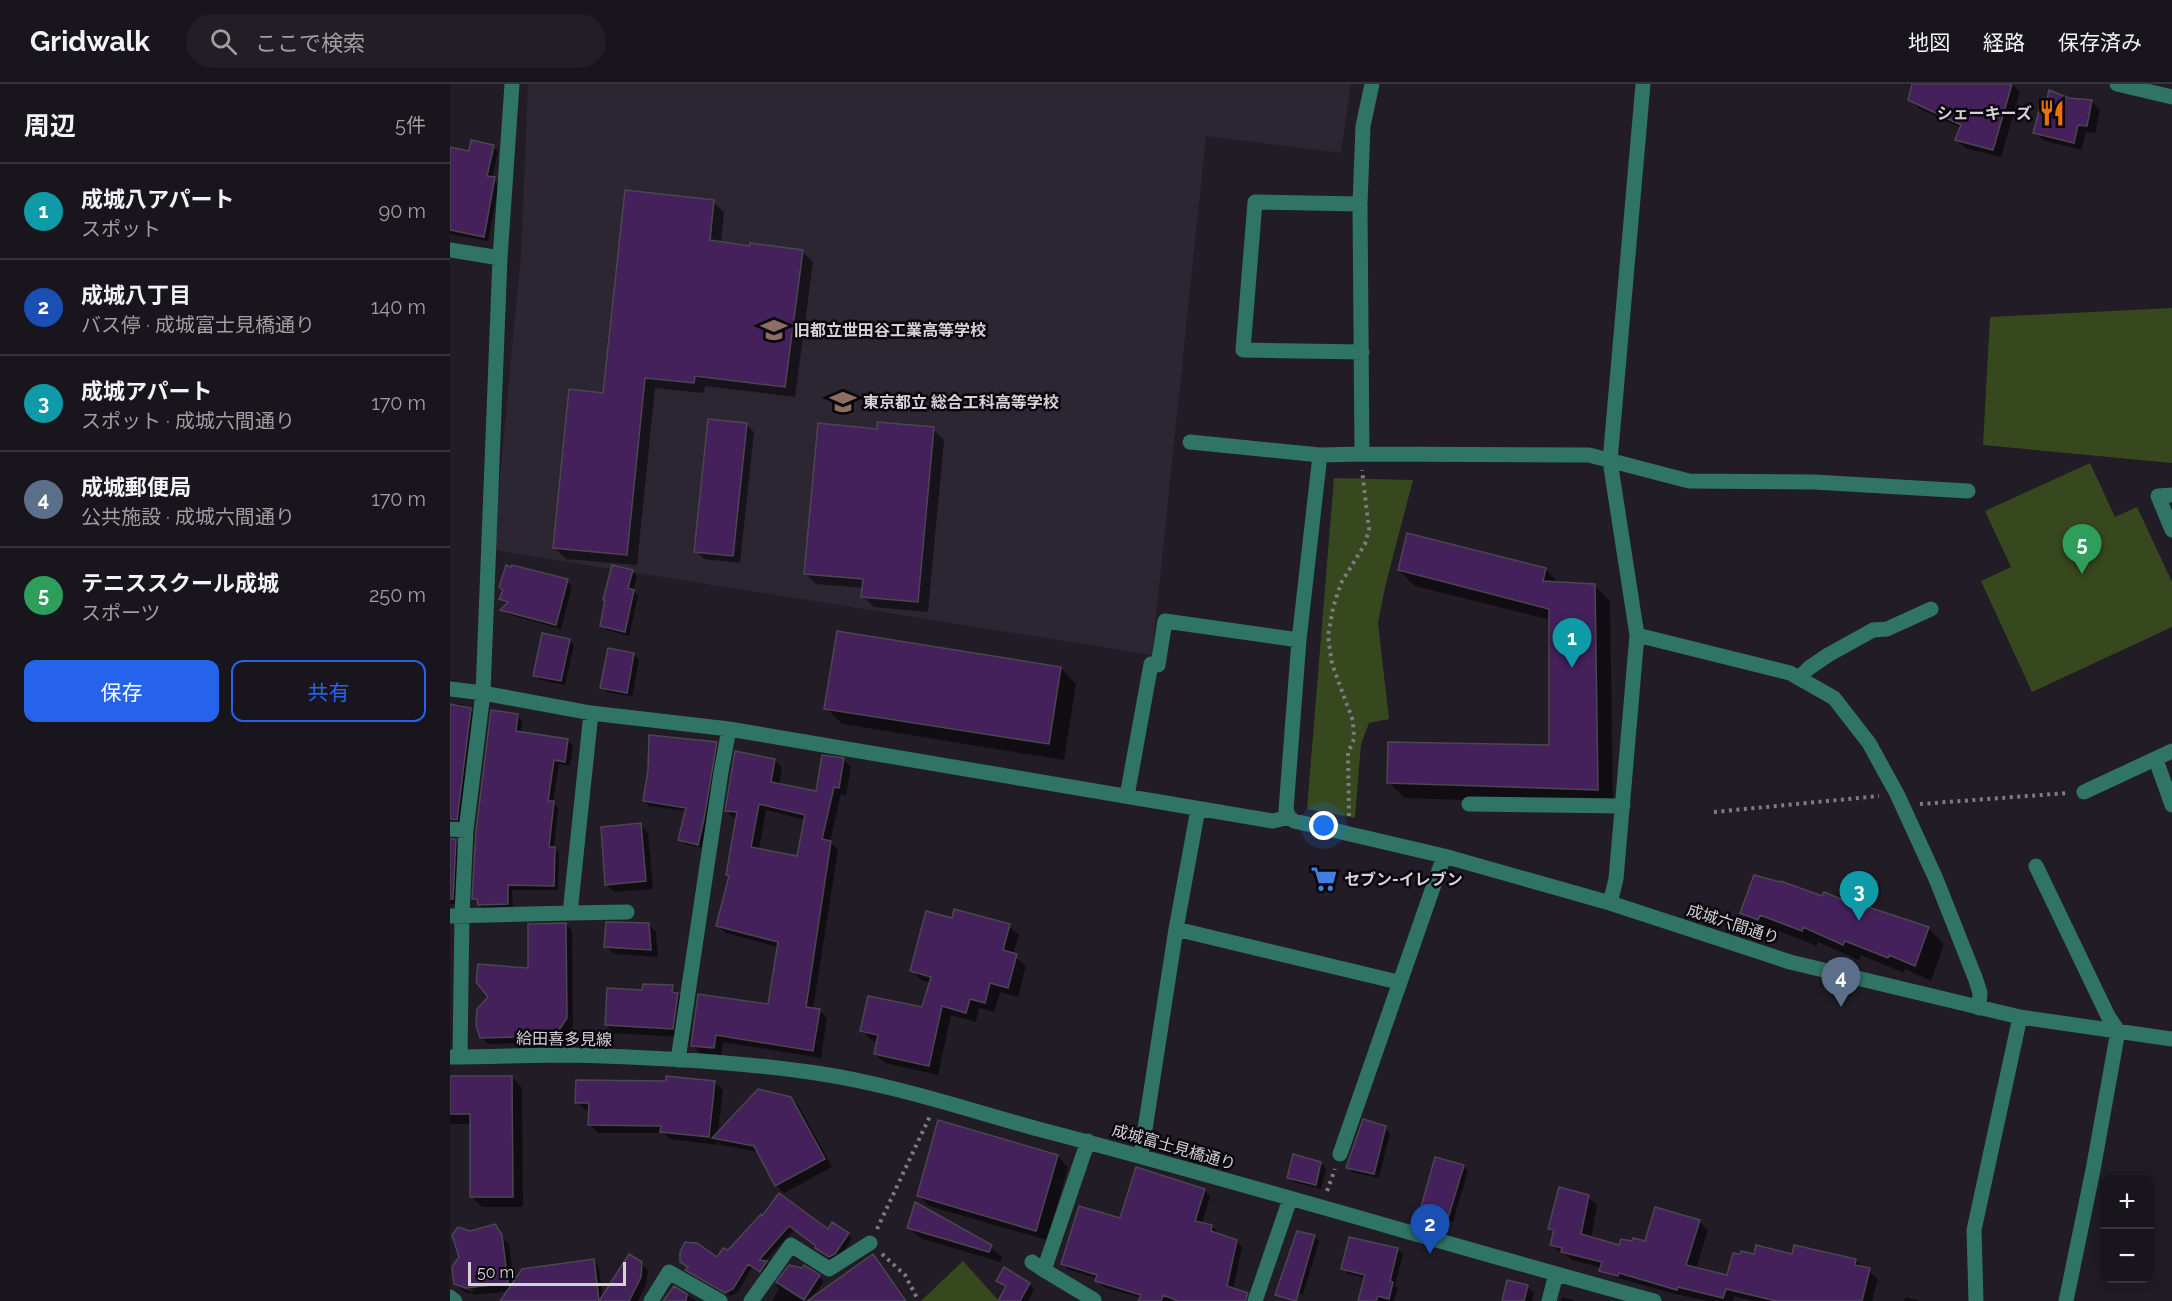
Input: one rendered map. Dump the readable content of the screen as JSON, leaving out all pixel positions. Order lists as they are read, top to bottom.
{
  "streets": {
    "street": ["成城六間通り", "給田喜多見線", "成城富士見橋通り"]
  },
  "crossings": [
    ["給田喜多見線", "成城富士見橋通り"]
  ],
  "places": {
    "restaurant": ["シェーキーズ"],
    "school or university": ["旧都立世田谷工業高等学校", "東京都立 総合工科高等学校"],
    "supermarket": ["セブン-イレブン"]
  },
  "scale_bar": "50 m",
  "page": {
    "header": "Gridwalk",
    "search": "ここで検索",
    "nav": ["地図", "経路", "保存済み"],
    "heading": ["周辺", "5件"],
    "list": [
      {
        "mark": "1",
        "name": "成城八アパート",
        "note": "スポット",
        "value": "90 m"
      },
      {
        "mark": "2",
        "name": "成城八丁目",
        "note": "バス停 · 成城富士見橋通り",
        "value": "140 m"
      },
      {
        "mark": "3",
        "name": "成城アパート",
        "note": "スポット · 成城六間通り",
        "value": "170 m"
      },
      {
        "mark": "4",
        "name": "成城郵便局",
        "note": "公共施設 · 成城六間通り",
        "value": "170 m"
      },
      {
        "mark": "5",
        "name": "テニススクール成城",
        "note": "スポーツ",
        "value": "250 m"
      }
    ],
    "pins": [
      "5",
      "1",
      "3",
      "4",
      "2"
    ],
    "buttons": ["保存", "共有"],
    "map_buttons": ["+", "−"],
    "scale": "50 m"
  }
}
